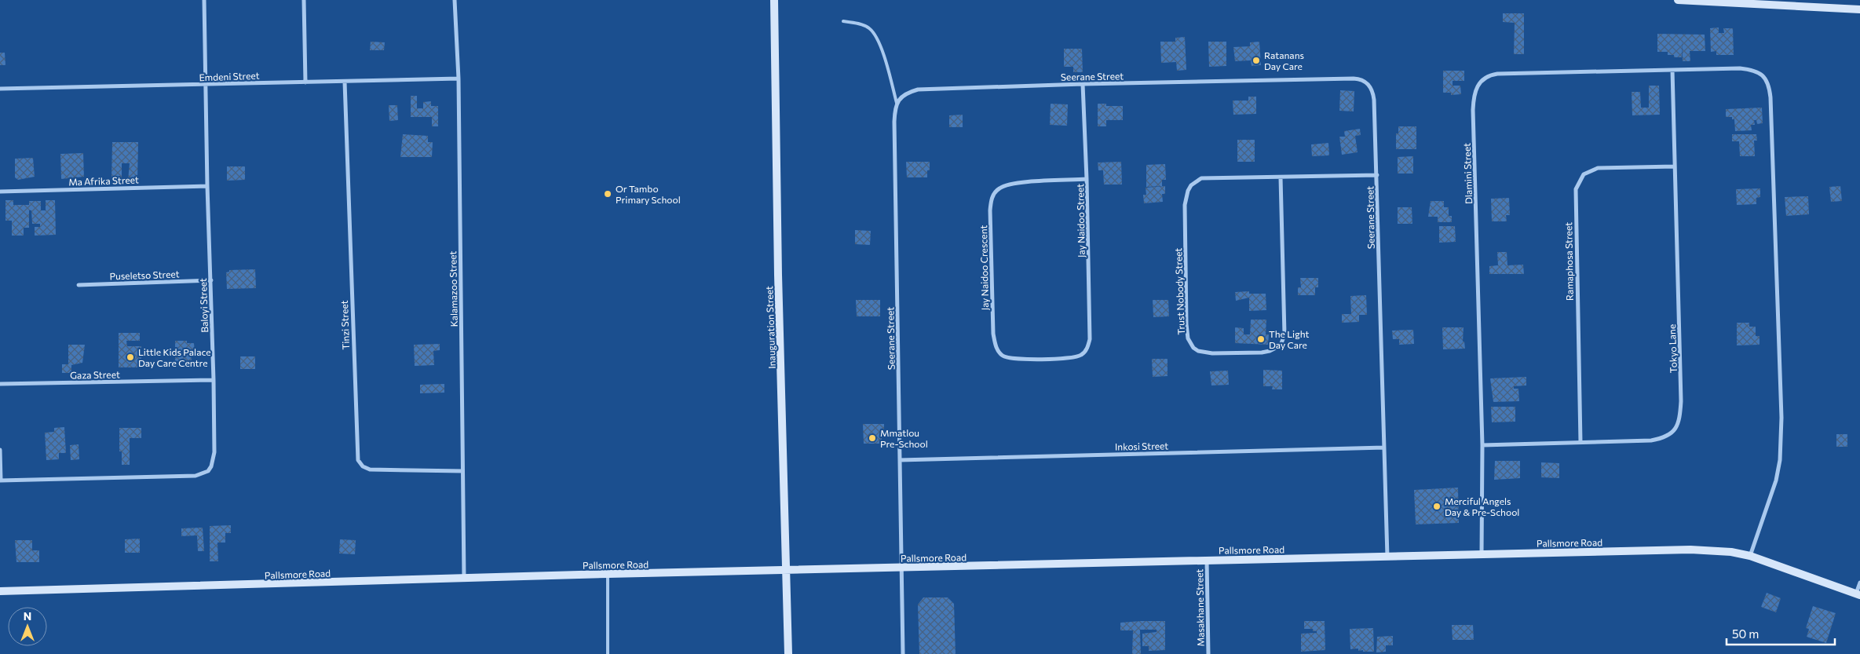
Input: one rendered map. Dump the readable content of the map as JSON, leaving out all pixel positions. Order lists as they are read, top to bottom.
{
  "streets": {
    "street": [
      "Emdeni Street",
      "Seerane Street",
      "Dlamini Street",
      "Ma Afrika Street",
      "Jay Naidoo Street",
      "Ramaphosa Street",
      "Jay Naidoo Crescent",
      "Puseletso Street",
      "Kalamazoo Street",
      "Trust Nobody Street",
      "Baloyi Street",
      "Tinzi Street",
      "Inauguration Street",
      "Tokyo Lane",
      "Gaza Street",
      "Inkosi Street",
      "Pallsmore Road",
      "Masakhane Street"
    ]
  },
  "crossings": [
    ["Emdeni Street", "Kalamazoo Street"],
    ["Emdeni Street", "Baloyi Street"],
    ["Emdeni Street", "Tinzi Street"],
    ["Seerane Street", "Jay Naidoo Street"],
    ["Seerane Street", "Trust Nobody Street"],
    ["Seerane Street", "Inkosi Street"],
    ["Seerane Street", "Pallsmore Road"],
    ["Dlamini Street", "Tokyo Lane"],
    ["Dlamini Street", "Pallsmore Road"],
    ["Ma Afrika Street", "Baloyi Street"],
    ["Jay Naidoo Street", "Jay Naidoo Crescent"],
    ["Ramaphosa Street", "Tokyo Lane"],
    ["Puseletso Street", "Baloyi Street"],
    ["Kalamazoo Street", "Tinzi Street"],
    ["Kalamazoo Street", "Pallsmore Road"],
    ["Baloyi Street", "Gaza Street"],
    ["Inauguration Street", "Pallsmore Road"],
    ["Pallsmore Road", "Masakhane Street"]
  ],
  "places": [
    "Ratanans Day Care",
    "Or Tambo Primary School",
    "The Light Day Care",
    "Little Kids Palace Day Care Centre",
    "Mmatlou Pre-School",
    "Merciful Angels Day & Pre-School"
  ],
  "scale_bar": "50 m",
  "north": "top"
}
